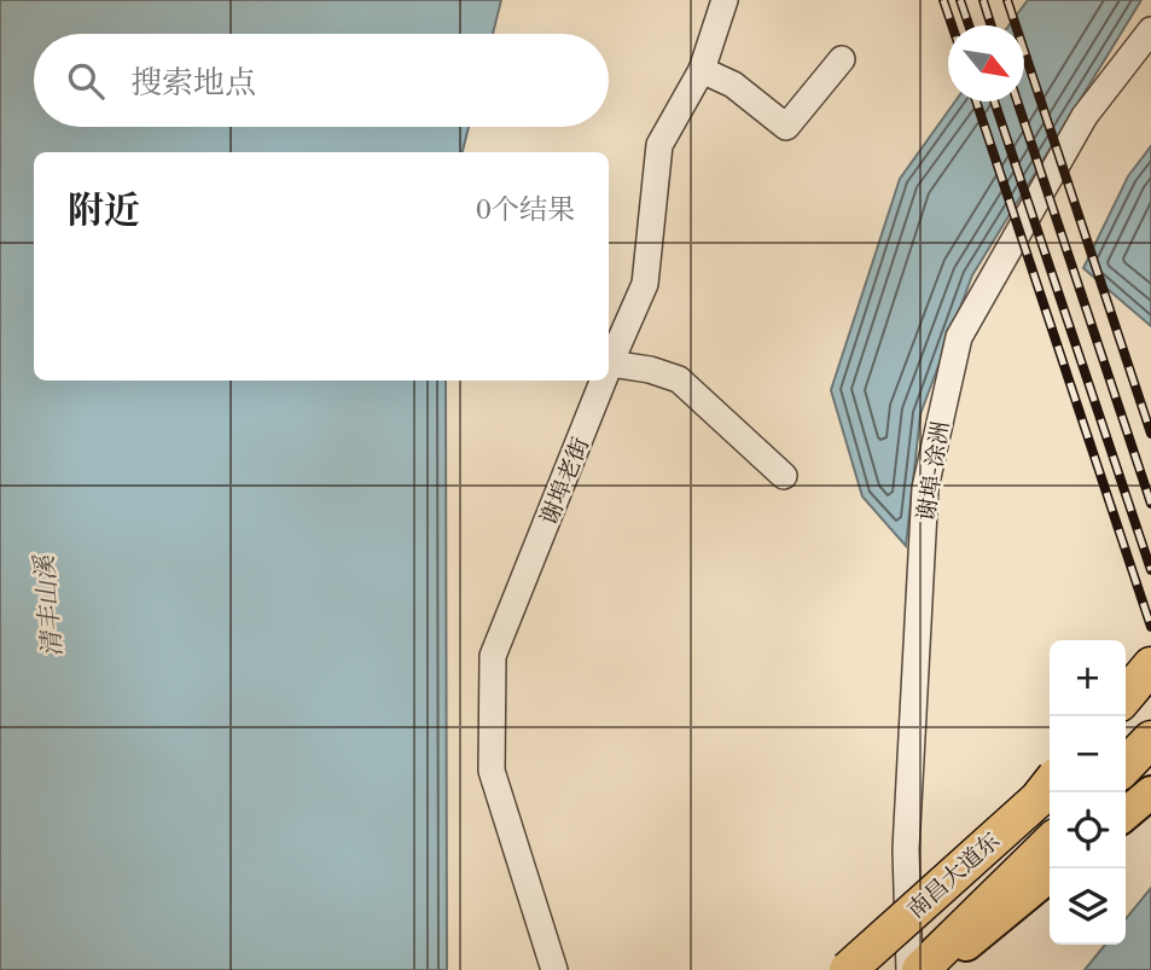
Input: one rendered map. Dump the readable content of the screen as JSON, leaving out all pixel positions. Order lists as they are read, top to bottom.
{
  "streets": {
    "highway": ["南昌大道东"],
    "street": ["谢埠-涂洲", "谢埠老街"]
  },
  "water": ["清丰山溪"],
  "north": "bottom right",
  "page": {
    "search": "搜索地点",
    "heading": ["附近", "0个结果"],
    "map_buttons": ["+", "−"]
  }
}
